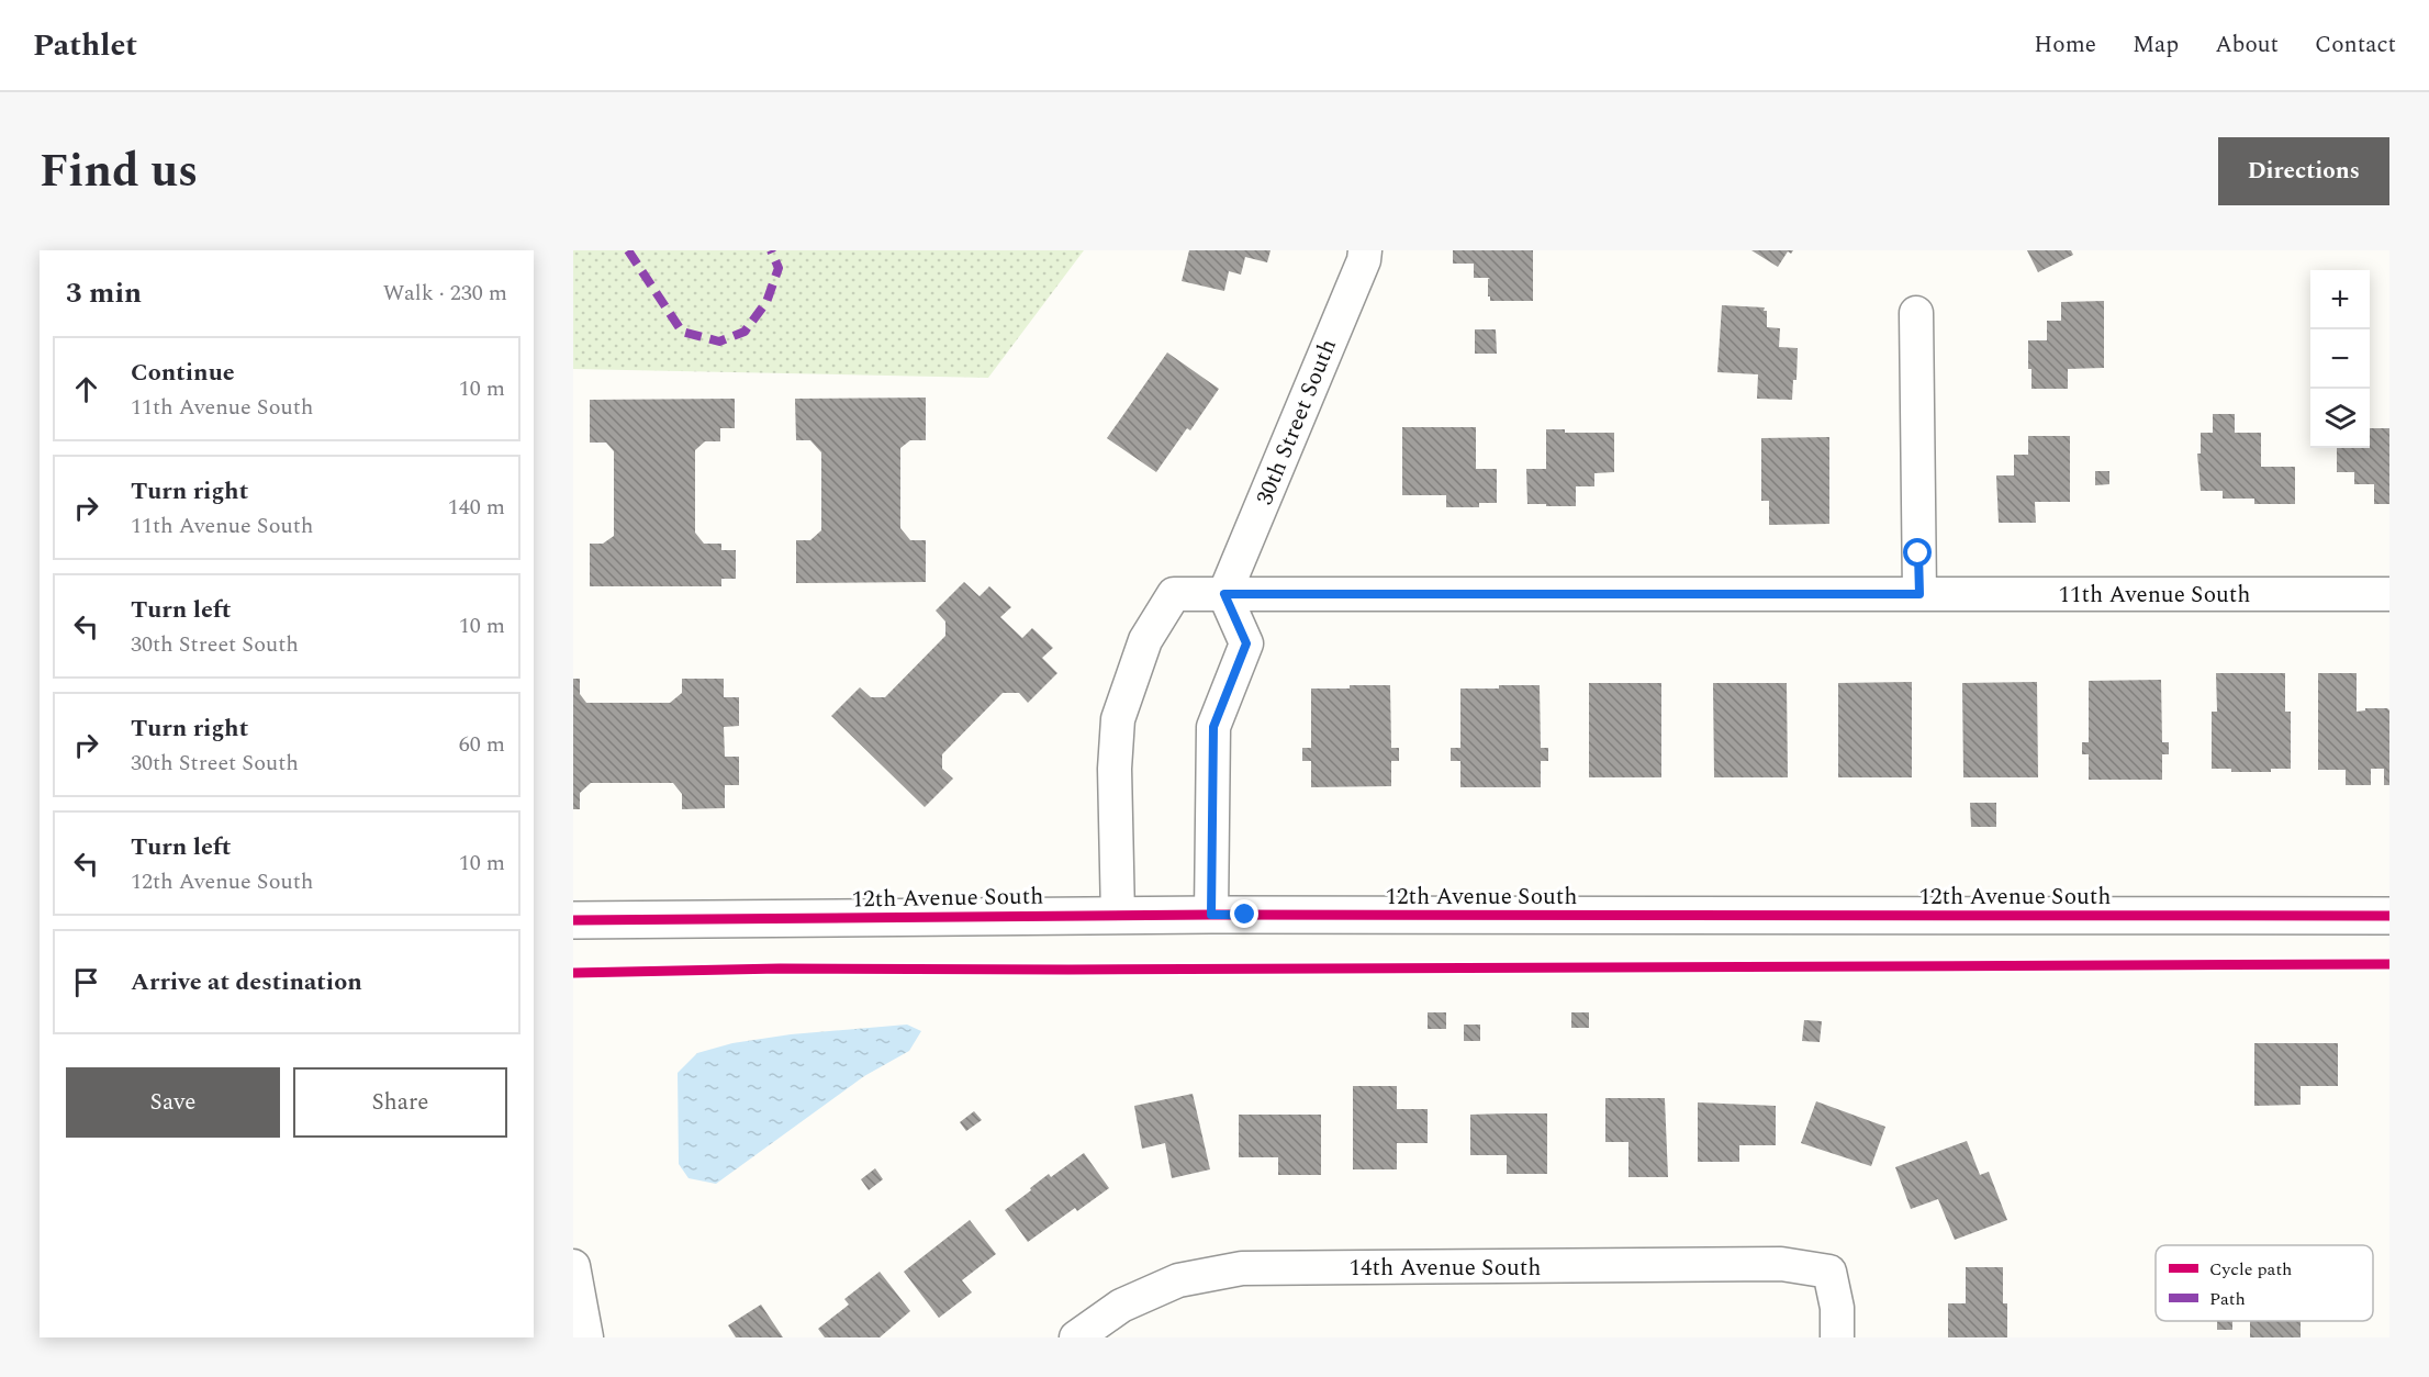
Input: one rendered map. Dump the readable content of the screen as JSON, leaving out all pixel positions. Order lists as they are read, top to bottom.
{
  "streets": {
    "street": [
      "30th Street South",
      "11th Avenue South",
      "12th Avenue South",
      "14th Avenue South"
    ]
  },
  "crossings": [
    ["30th Street South", "11th Avenue South"]
  ],
  "legend": ["Cycle path", "Path"],
  "page": {
    "header": "Pathlet",
    "nav": [
      "Home",
      "Map",
      "About",
      "Contact"
    ],
    "title": "Find us",
    "buttons": [
      "Directions",
      ["Save", "Share"]
    ],
    "heading": ["3 min", "Walk · 230 m"],
    "map_buttons": ["+", "−"],
    "list": [
      ["Continue", "11th Avenue South", "10 m"],
      ["Turn right", "11th Avenue South", "140 m"],
      ["Turn left", "30th Street South", "10 m"],
      ["Turn right", "30th Street South", "60 m"],
      ["Turn left", "12th Avenue South", "10 m"],
      "Arrive at destination"
    ]
  }
}
